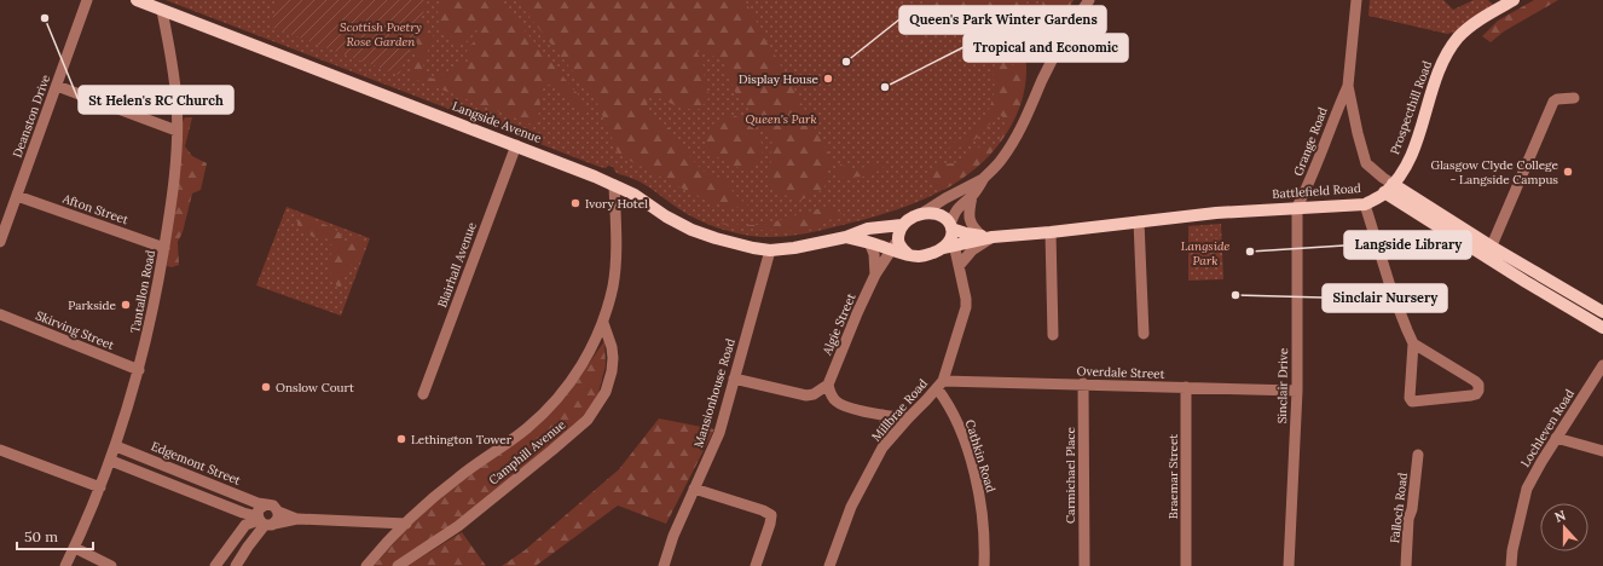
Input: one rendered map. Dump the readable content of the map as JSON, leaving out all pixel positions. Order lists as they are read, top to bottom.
{
  "streets": {
    "main road": ["Prospecthill Road", "Langside Avenue", "Battlefield Road"],
    "street": [
      "Deanston Drive",
      "Grange Road",
      "Afton Street",
      "Blairhall Avenue",
      "Tantallon Road",
      "Algie Street",
      "Skirving Street",
      "Overdale Street",
      "Sinclair Drive",
      "Mansionhouse Road",
      "Millbrae Road",
      "Lochleven Road",
      "Camphill Avenue",
      "Cathkin Road",
      "Edgemont Street",
      "Carmichael Place",
      "Braemar Street",
      "Falloch Road"
    ]
  },
  "crossings": [
    ["Prospecthill Road", "Grange Road"],
    ["Prospecthill Road", "Battlefield Road"],
    ["Deanston Drive", "Afton Street"],
    ["Langside Avenue", "Battlefield Road"],
    ["Langside Avenue", "Blairhall Avenue"],
    ["Langside Avenue", "Tantallon Road"],
    ["Langside Avenue", "Algie Street"],
    ["Langside Avenue", "Mansionhouse Road"],
    ["Langside Avenue", "Millbrae Road"],
    ["Langside Avenue", "Camphill Avenue"],
    ["Grange Road", "Battlefield Road"],
    ["Grange Road", "Sinclair Drive"],
    ["Battlefield Road", "Algie Street"],
    ["Battlefield Road", "Sinclair Drive"],
    ["Battlefield Road", "Millbrae Road"],
    ["Afton Street", "Tantallon Road"],
    ["Tantallon Road", "Skirving Street"],
    ["Tantallon Road", "Edgemont Street"],
    ["Algie Street", "Millbrae Road"],
    ["Overdale Street", "Sinclair Drive"],
    ["Overdale Street", "Millbrae Road"],
    ["Overdale Street", "Cathkin Road"],
    ["Overdale Street", "Carmichael Place"],
    ["Overdale Street", "Braemar Street"],
    ["Millbrae Road", "Cathkin Road"]
  ],
  "parks": ["Scottish Poetry Rose Garden", "Queen's Park", "Langside Park"],
  "places": [
    "St Helen's RC Church",
    "Queen's Park Winter Gardens",
    "Display House",
    "Tropical and Economic",
    "Glasgow Clyde College - Langside Campus",
    "Ivory Hotel",
    "Langside Library",
    "Sinclair Nursery",
    "Parkside",
    "Onslow Court",
    "Lethington Tower"
  ],
  "scale_bar": "50 m",
  "north": "top"
}
